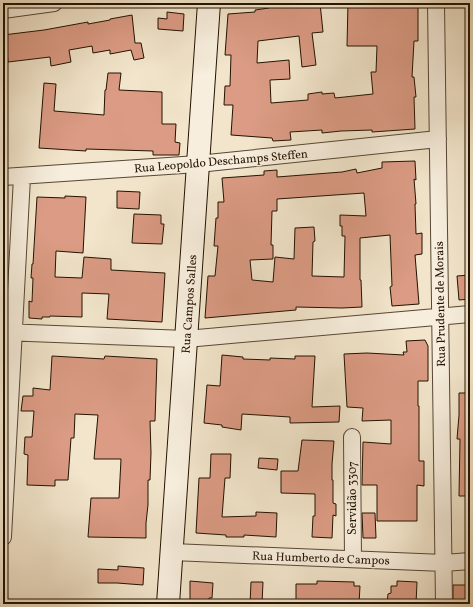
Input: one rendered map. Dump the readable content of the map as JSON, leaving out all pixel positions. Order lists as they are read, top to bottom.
{
  "streets": {
    "main road": ["Rua Campos Salles"],
    "street": [
      "Rua Leopoldo Deschamps Steffen",
      "Rua Prudente de Morais",
      "Servidão 3307",
      "Rua Humberto de Campos"
    ]
  },
  "crossings": [
    ["Rua Leopoldo Deschamps Steffen", "Rua Campos Salles"],
    ["Rua Leopoldo Deschamps Steffen", "Rua Prudente de Morais"],
    ["Rua Campos Salles", "Rua Humberto de Campos"],
    ["Rua Prudente de Morais", "Rua Humberto de Campos"],
    ["Servidão 3307", "Rua Humberto de Campos"]
  ]
}
